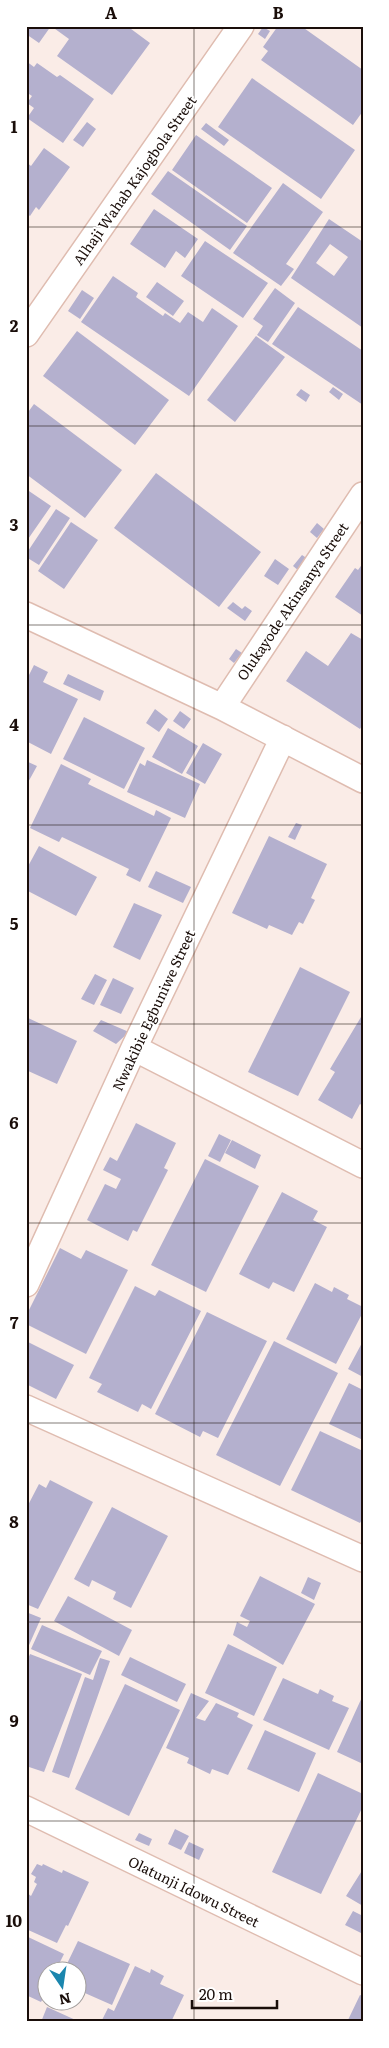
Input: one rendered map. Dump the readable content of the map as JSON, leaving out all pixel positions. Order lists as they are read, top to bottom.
{
  "streets": {
    "street": [
      "Alhaji Wahab Kajogbola Street",
      "Olukayode Akinsanya Street",
      "Nwakibie Egbuniwe Street",
      "Olatunji Idowu Street"
    ]
  },
  "scale_bar": "20 m",
  "north": "bottom",
  "grid": {
    "columns": ["A", "B"],
    "rows": [
      "1",
      "2",
      "3",
      "4",
      "5",
      "6",
      "7",
      "8",
      "9",
      "10"
    ]
  }
}
